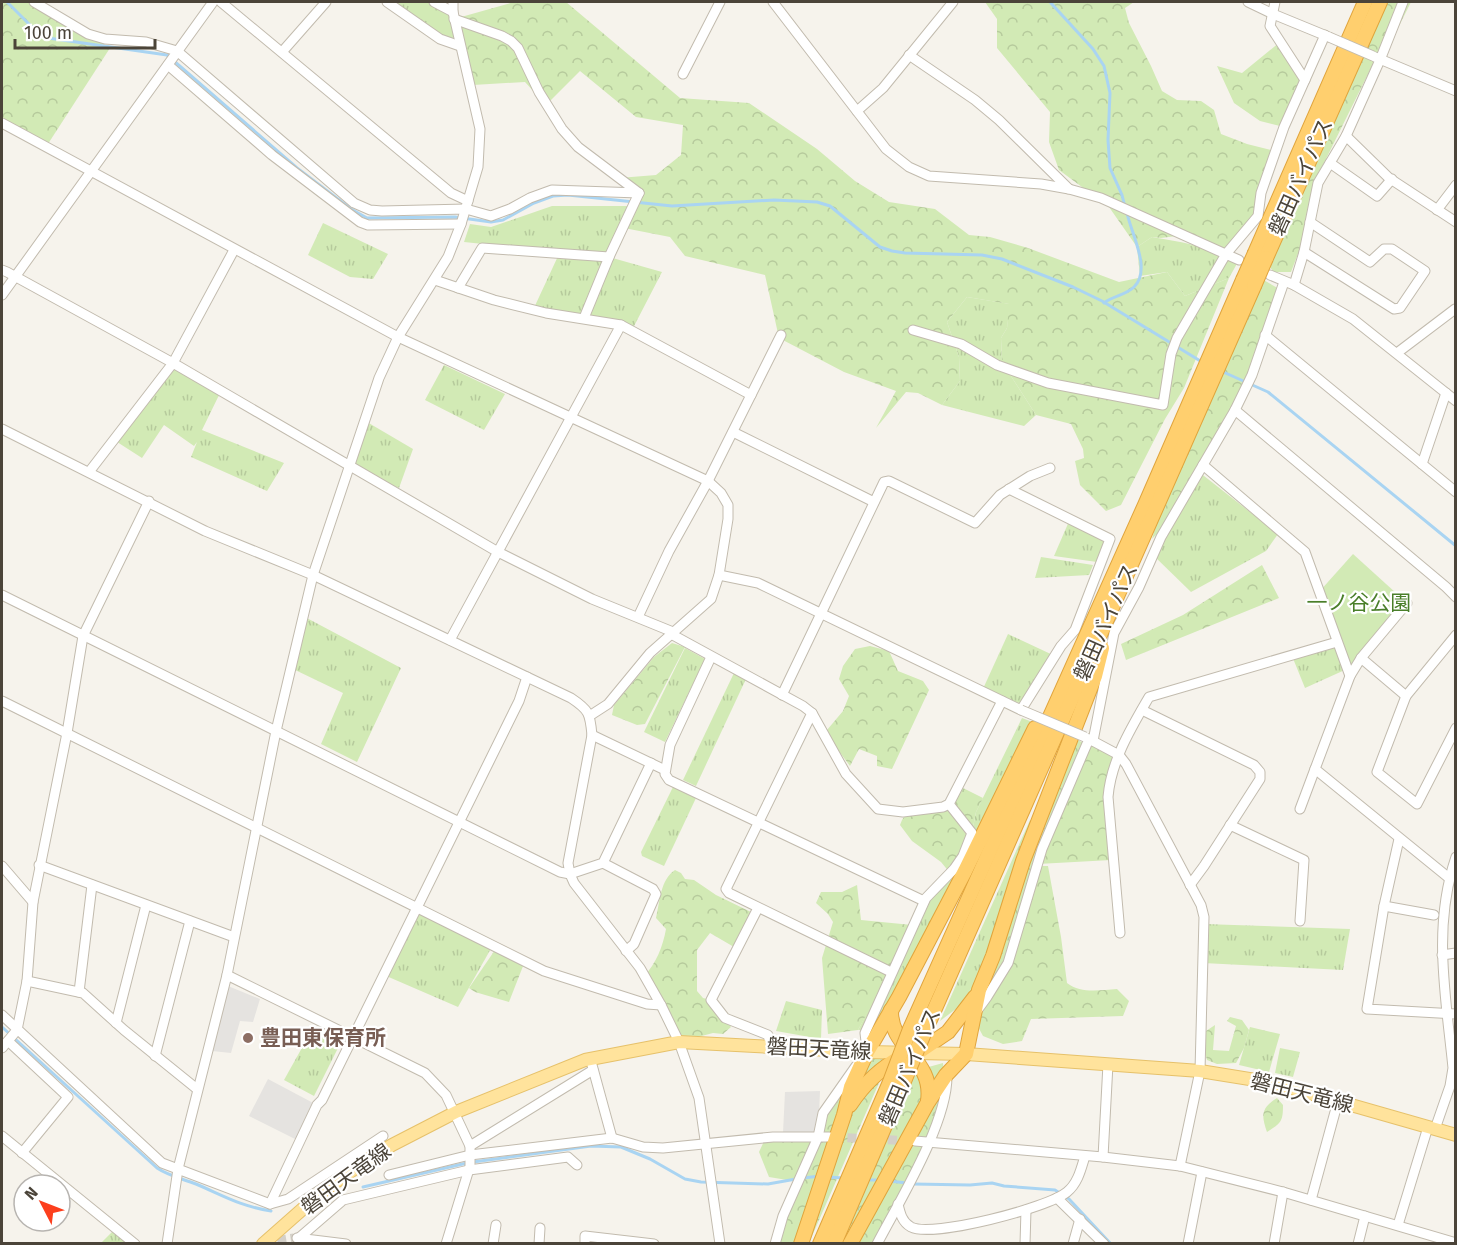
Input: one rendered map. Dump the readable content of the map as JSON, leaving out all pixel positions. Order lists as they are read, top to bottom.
{
  "streets": {
    "highway": ["磐田バイパス"],
    "main road": ["磐田天竜線"]
  },
  "parks": ["一ノ谷公園"],
  "places": ["豊田東保育所"],
  "scale_bar": "100 m",
  "north": "top left"
}
